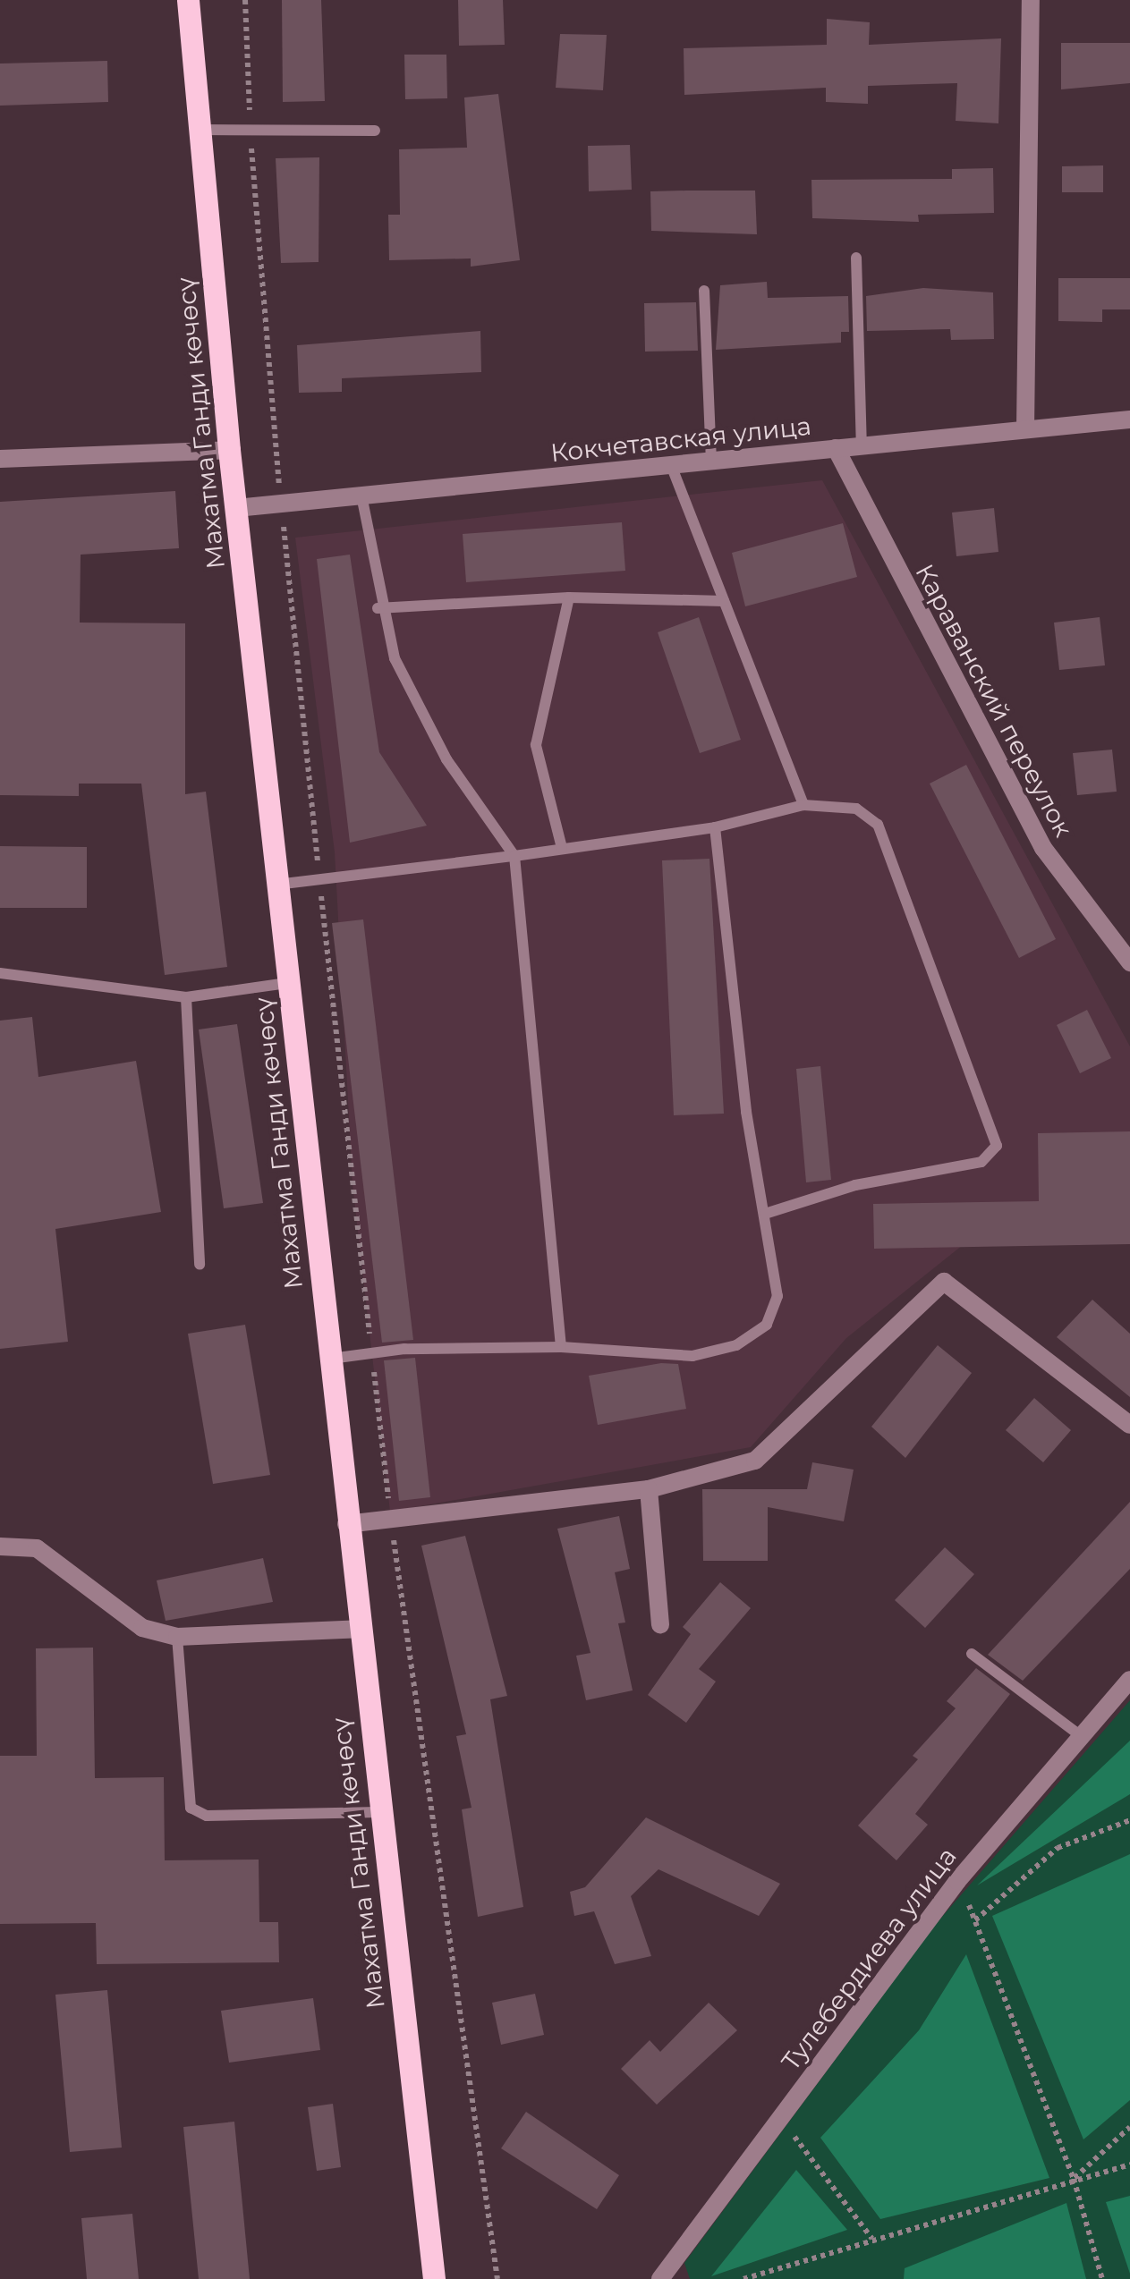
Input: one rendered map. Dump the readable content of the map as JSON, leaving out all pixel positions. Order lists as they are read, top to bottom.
{
  "streets": {
    "main road": ["Махатма Ганди көчөсү"],
    "street": ["Кокчетавская улица", "Караванский переулок", "Тулебердиева улица"]
  },
  "crossings": [
    ["Махатма Ганди көчөсү", "Кокчетавская улица"],
    ["Кокчетавская улица", "Караванский переулок"]
  ]
}
